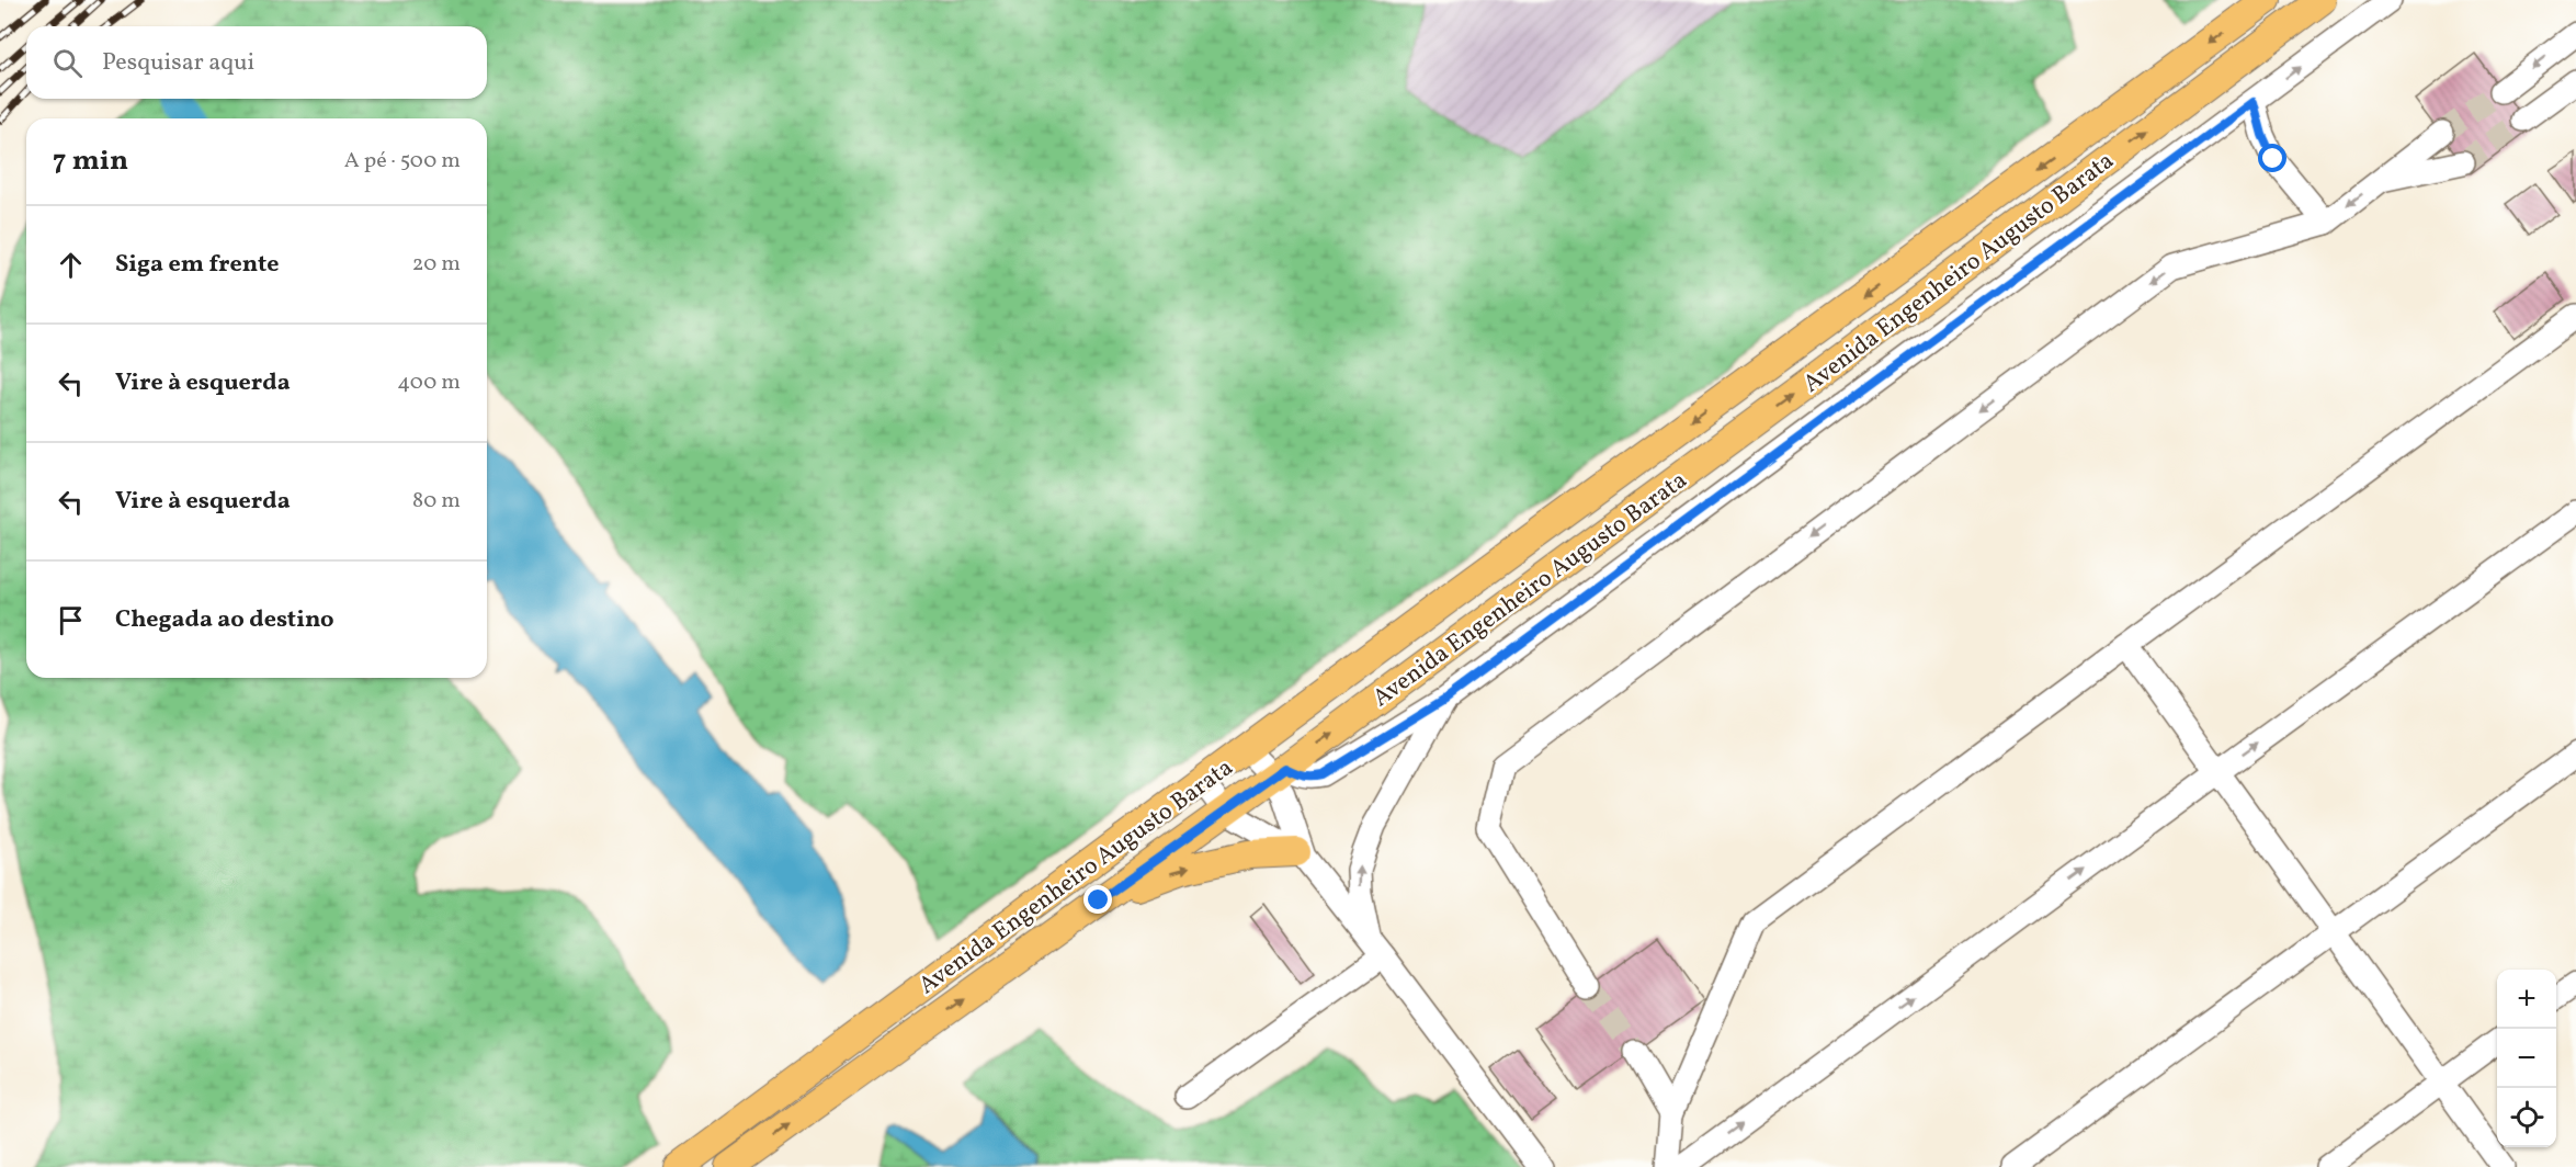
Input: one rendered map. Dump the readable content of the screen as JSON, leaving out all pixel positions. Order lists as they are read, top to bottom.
{
  "streets": {
    "main road": ["Avenida Engenheiro Augusto Barata"]
  },
  "page": {
    "search": "Pesquisar aqui",
    "heading": ["7 min", "A pé · 500 m"],
    "list": [
      ["Siga em frente", "20 m"],
      ["Vire à esquerda", "400 m"],
      ["Vire à esquerda", "80 m"],
      "Chegada ao destino"
    ],
    "map_buttons": ["+", "−"]
  }
}
